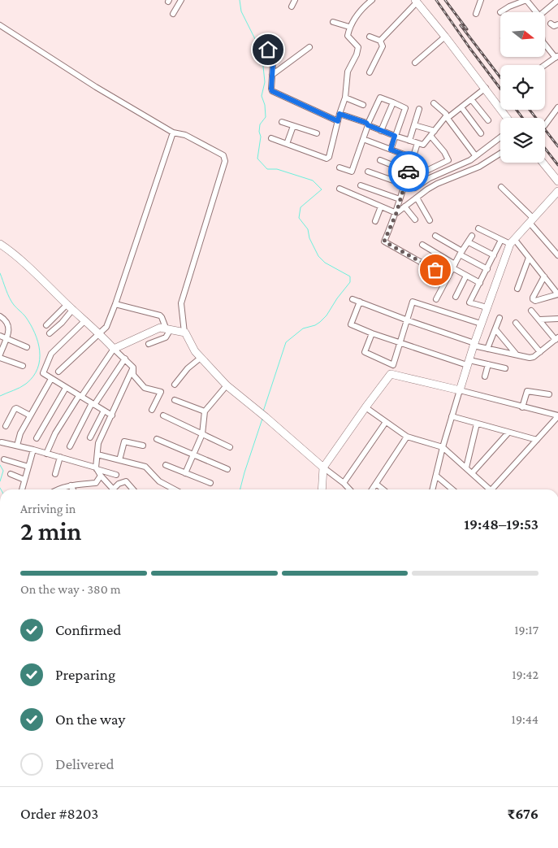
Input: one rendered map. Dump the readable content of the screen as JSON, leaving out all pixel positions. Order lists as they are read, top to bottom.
{
  "north": "right",
  "page": {
    "heading": ["2 min", "Arriving in", "19:48–19:53"],
    "panel": ["Order #8203", "₹676"],
    "bar": "On the way · 380 m",
    "list": [
      ["Confirmed", "19:17"],
      ["Preparing", "19:42"],
      ["On the way", "19:44"],
      "Delivered"
    ]
  }
}
